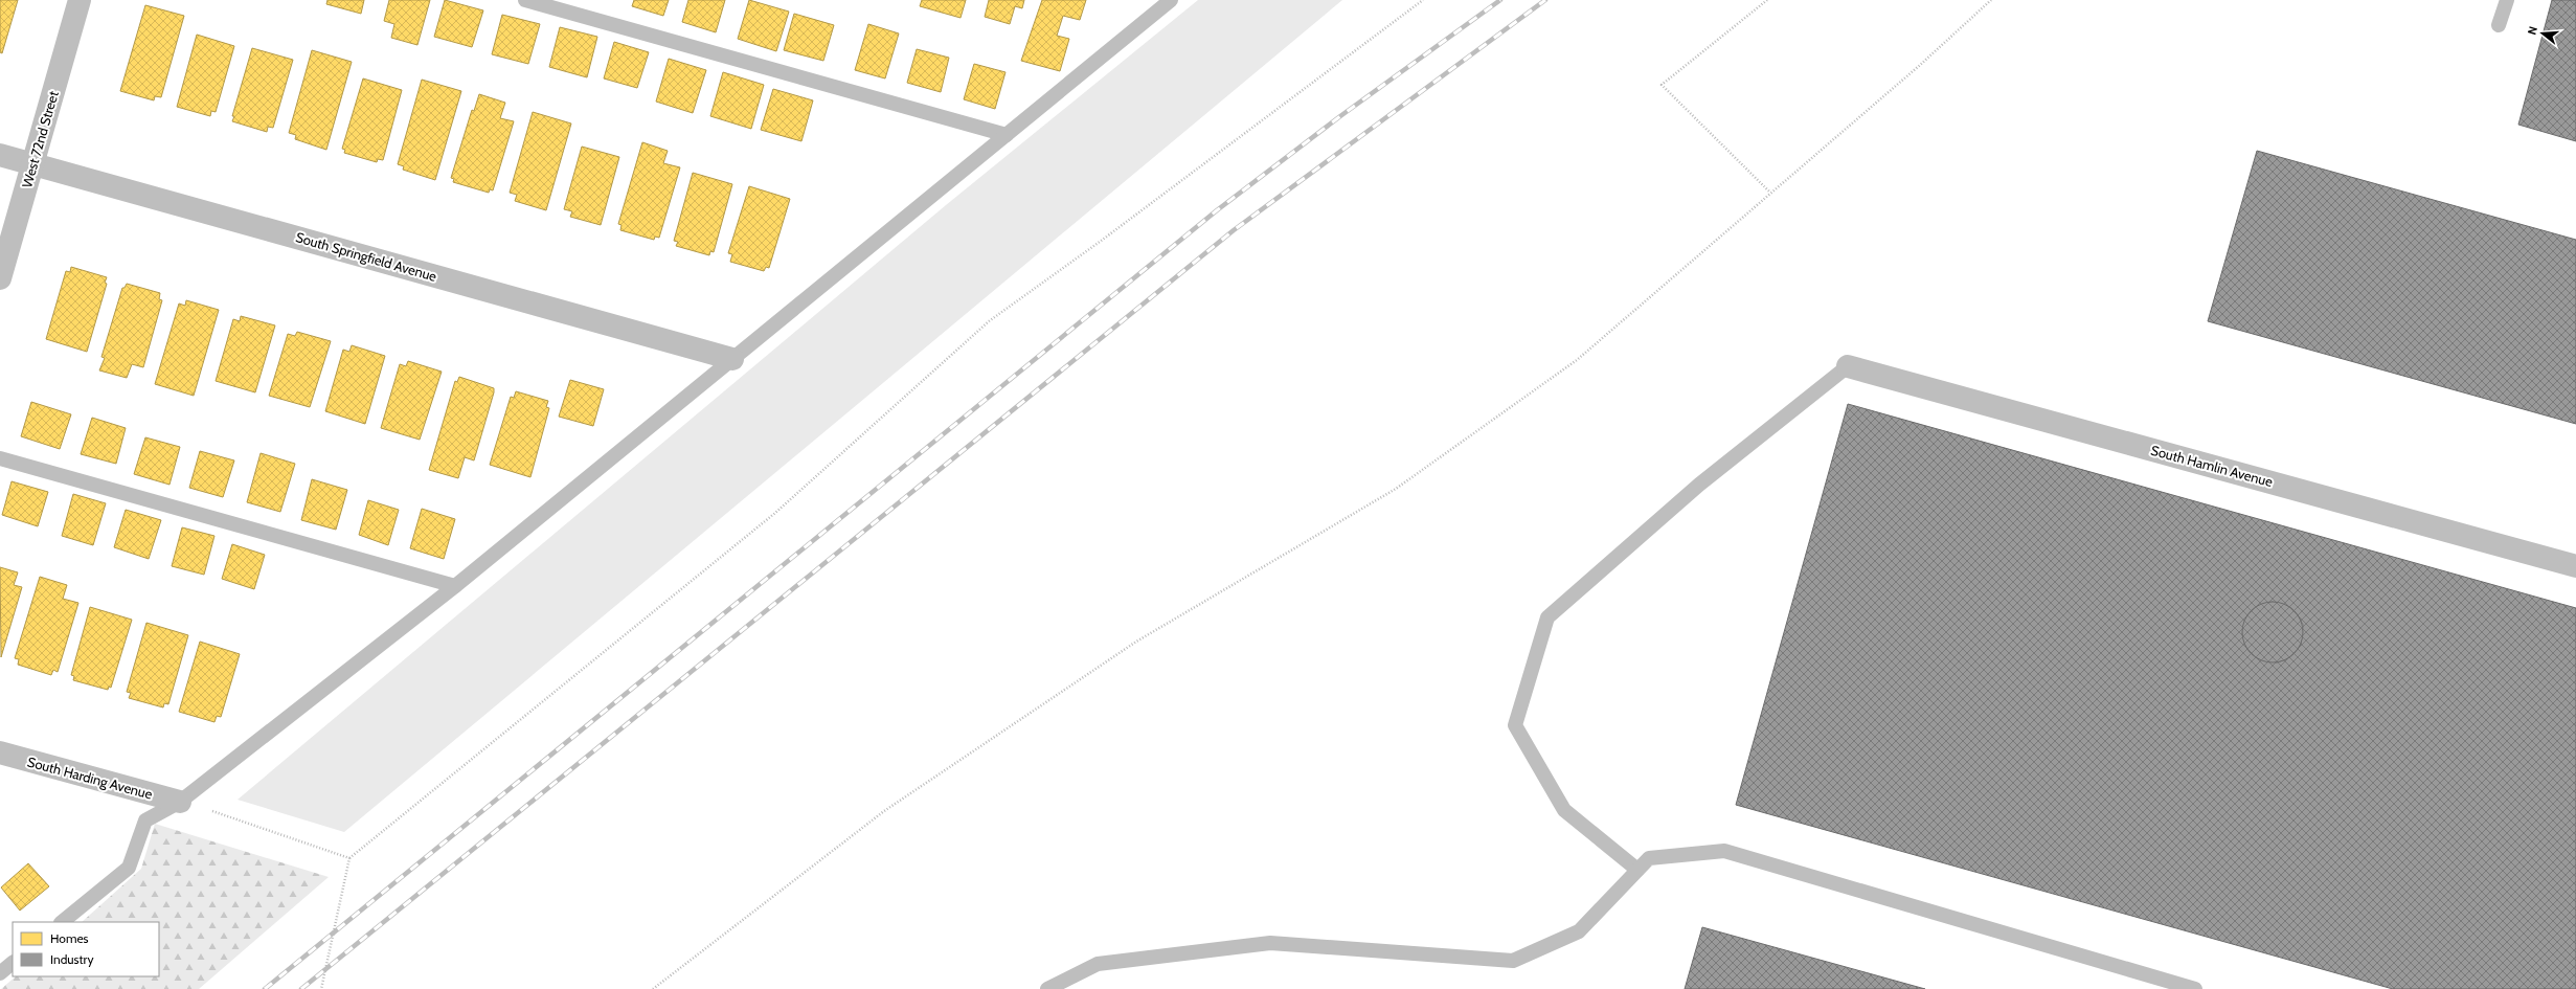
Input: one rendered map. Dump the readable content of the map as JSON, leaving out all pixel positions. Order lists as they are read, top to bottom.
{
  "streets": {
    "street": [
      "West 72nd Street",
      "South Springfield Avenue",
      "South Hamlin Avenue",
      "South Harding Avenue"
    ]
  },
  "crossings": [
    ["West 72nd Street", "South Springfield Avenue"]
  ],
  "legend": ["Homes", "Industry"],
  "north": "left"
}
